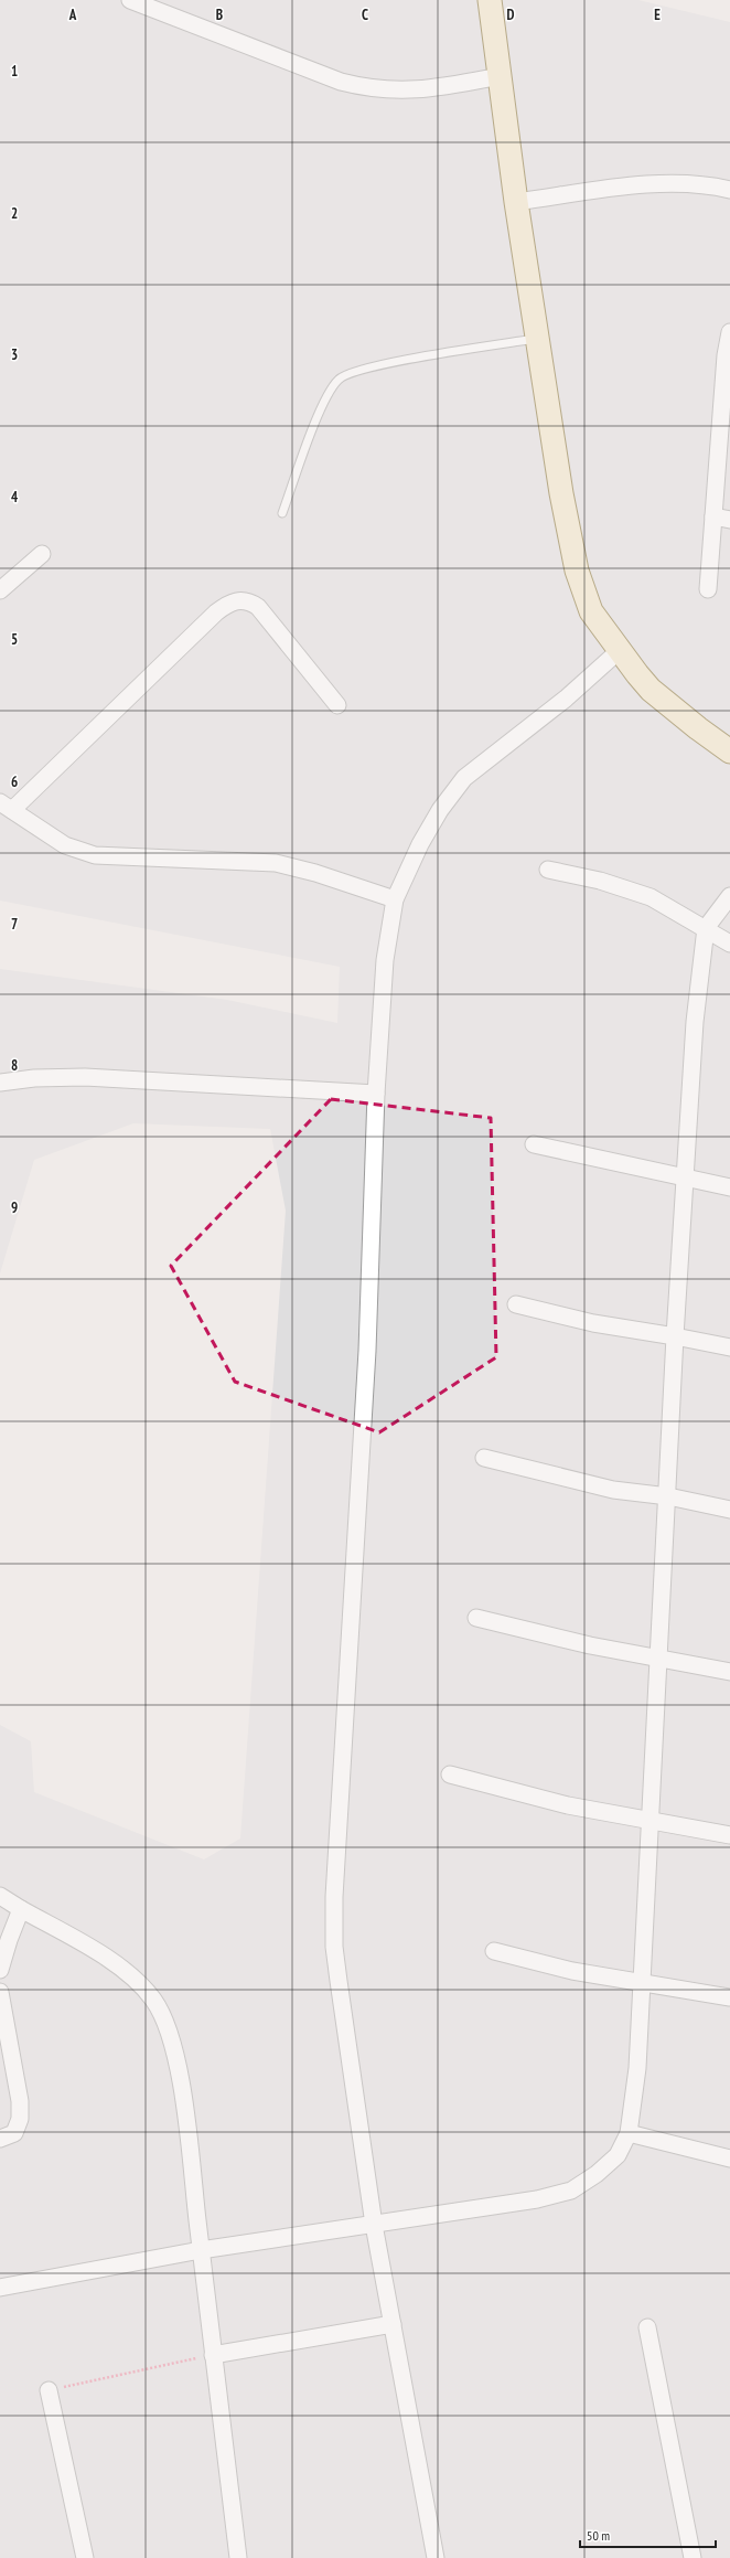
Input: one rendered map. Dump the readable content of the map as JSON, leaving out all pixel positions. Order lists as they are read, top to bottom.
{
  "scale_bar": "50 m",
  "grid": {
    "columns": [
      "A",
      "B",
      "C",
      "D",
      "E"
    ],
    "rows": [
      "1",
      "2",
      "3",
      "4",
      "5",
      "6",
      "7",
      "8",
      "9"
    ]
  }
}
